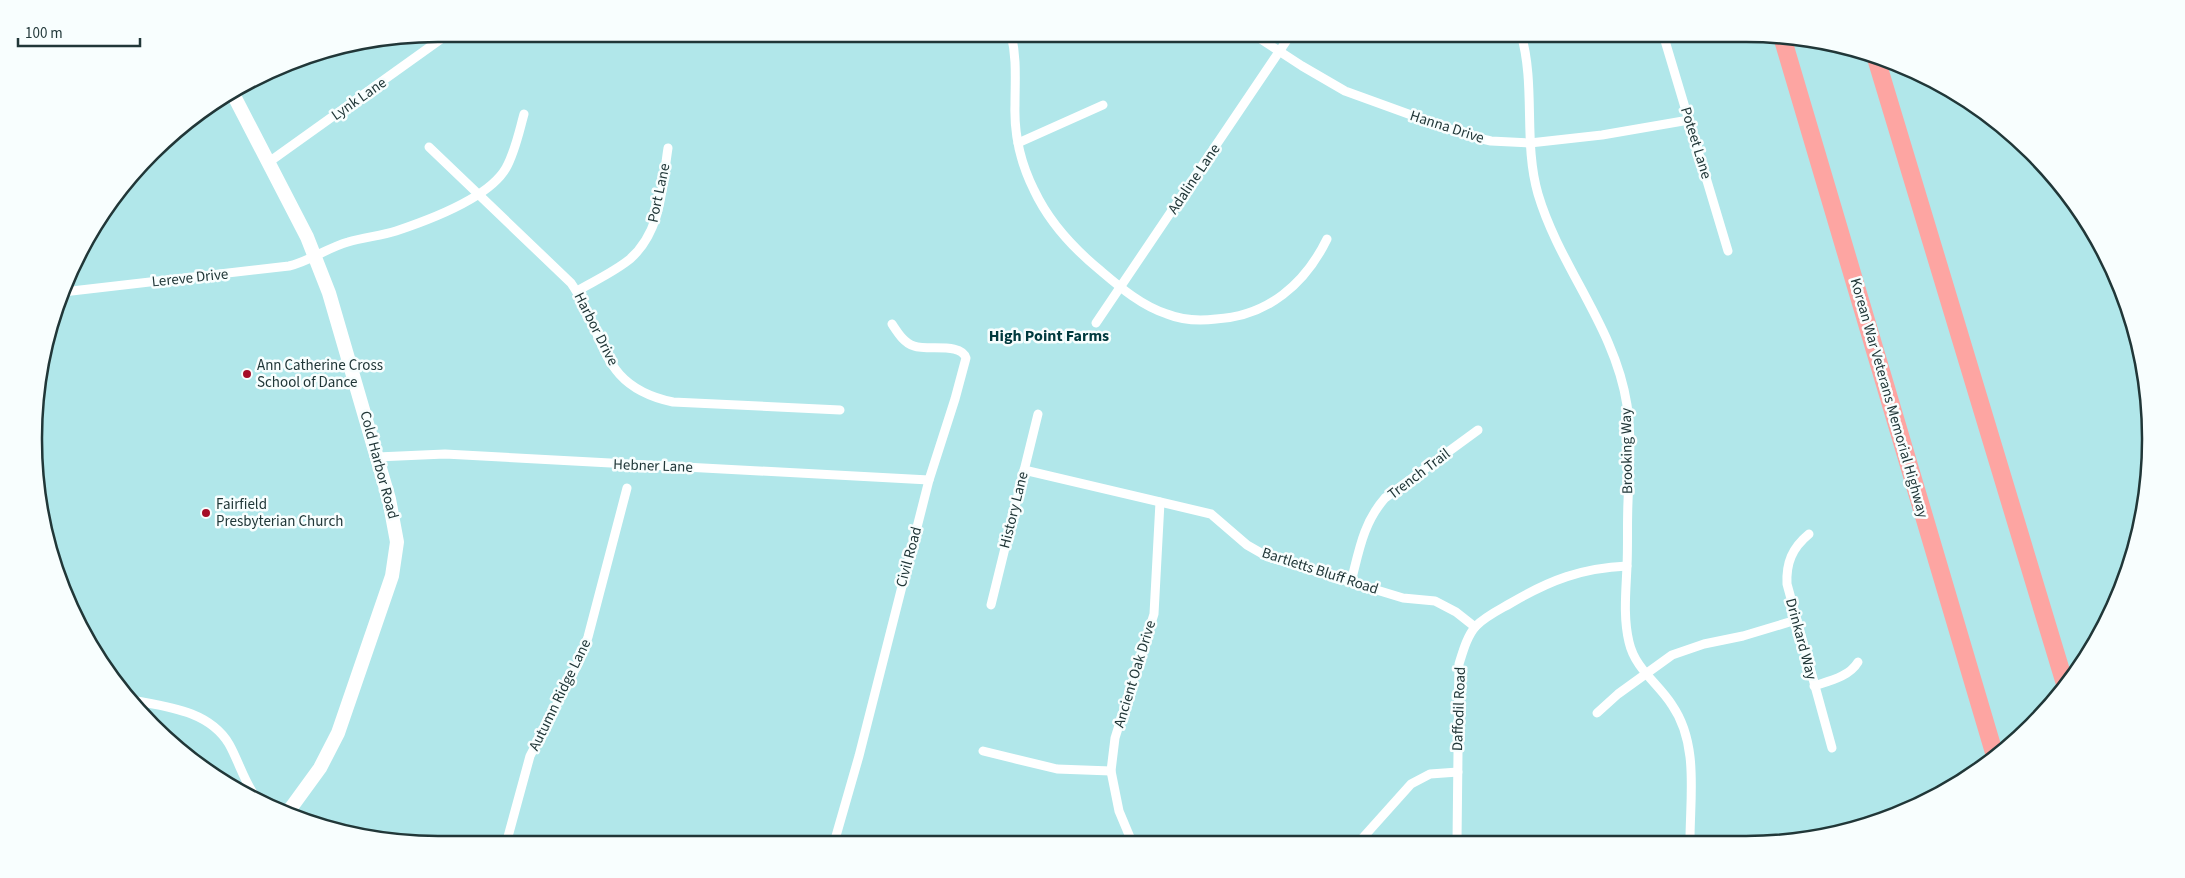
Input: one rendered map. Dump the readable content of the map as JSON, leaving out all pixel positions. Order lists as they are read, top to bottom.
{
  "streets": {
    "highway": ["Korean War Veterans Memorial Highway"],
    "main road": ["Cold Harbor Road"],
    "street": [
      "Lynk Lane",
      "Hanna Drive",
      "Poteet Lane",
      "Adaline Lane",
      "Port Lane",
      "Lereve Drive",
      "Harbor Drive",
      "Brooking Way",
      "Hebner Lane",
      "Trench Trail",
      "History Lane",
      "Civil Road",
      "Bartletts Bluff Road",
      "Drinkard Way",
      "Ancient Oak Drive",
      "Autumn Ridge Lane",
      "Daffodil Road"
    ]
  },
  "crossings": [
    ["Lynk Lane", "Cold Harbor Road"],
    ["Hanna Drive", "Poteet Lane"],
    ["Hanna Drive", "Adaline Lane"],
    ["Hanna Drive", "Brooking Way"],
    ["Port Lane", "Harbor Drive"],
    ["Lereve Drive", "Harbor Drive"],
    ["Lereve Drive", "Cold Harbor Road"],
    ["Brooking Way", "Daffodil Road"],
    ["Cold Harbor Road", "Hebner Lane"],
    ["Hebner Lane", "Civil Road"],
    ["Trench Trail", "Bartletts Bluff Road"],
    ["History Lane", "Bartletts Bluff Road"],
    ["Bartletts Bluff Road", "Ancient Oak Drive"],
    ["Bartletts Bluff Road", "Daffodil Road"]
  ],
  "districts": ["High Point Farms"],
  "places": ["Ann Catherine Cross School of Dance", "Fairfield Presbyterian Church"],
  "scale_bar": "100 m"
}
